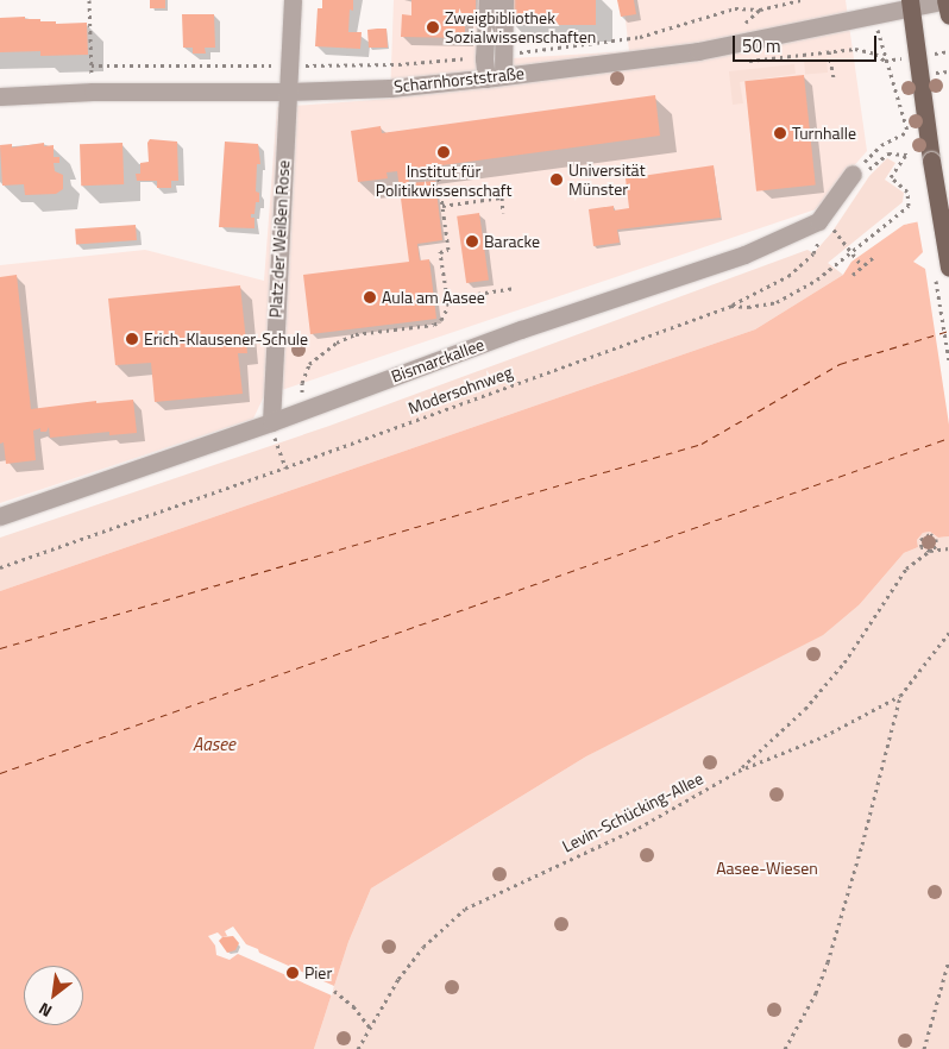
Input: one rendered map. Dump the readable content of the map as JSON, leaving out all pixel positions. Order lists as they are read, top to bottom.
{
  "streets": {
    "street": ["Scharnhorststraße", "Platz der Weißen Rose", "Bismarckallee"],
    "path": ["Modersohnweg", "Levin-Schücking-Allee"]
  },
  "crossings": [
    ["Scharnhorststraße", "Platz der Weißen Rose"],
    ["Platz der Weißen Rose", "Bismarckallee"]
  ],
  "water": ["Aasee"],
  "parks": ["Aasee-Wiesen"],
  "places": [
    "Zweigbibliothek Sozialwissenschaften",
    "Turnhalle",
    "Institut für Politikwissenschaft",
    "Universität Münster",
    "Baracke",
    "Aula am Aasee",
    "Erich-Klausener-Schule",
    "Pier"
  ],
  "scale_bar": "50 m",
  "north": "bottom left"
}
